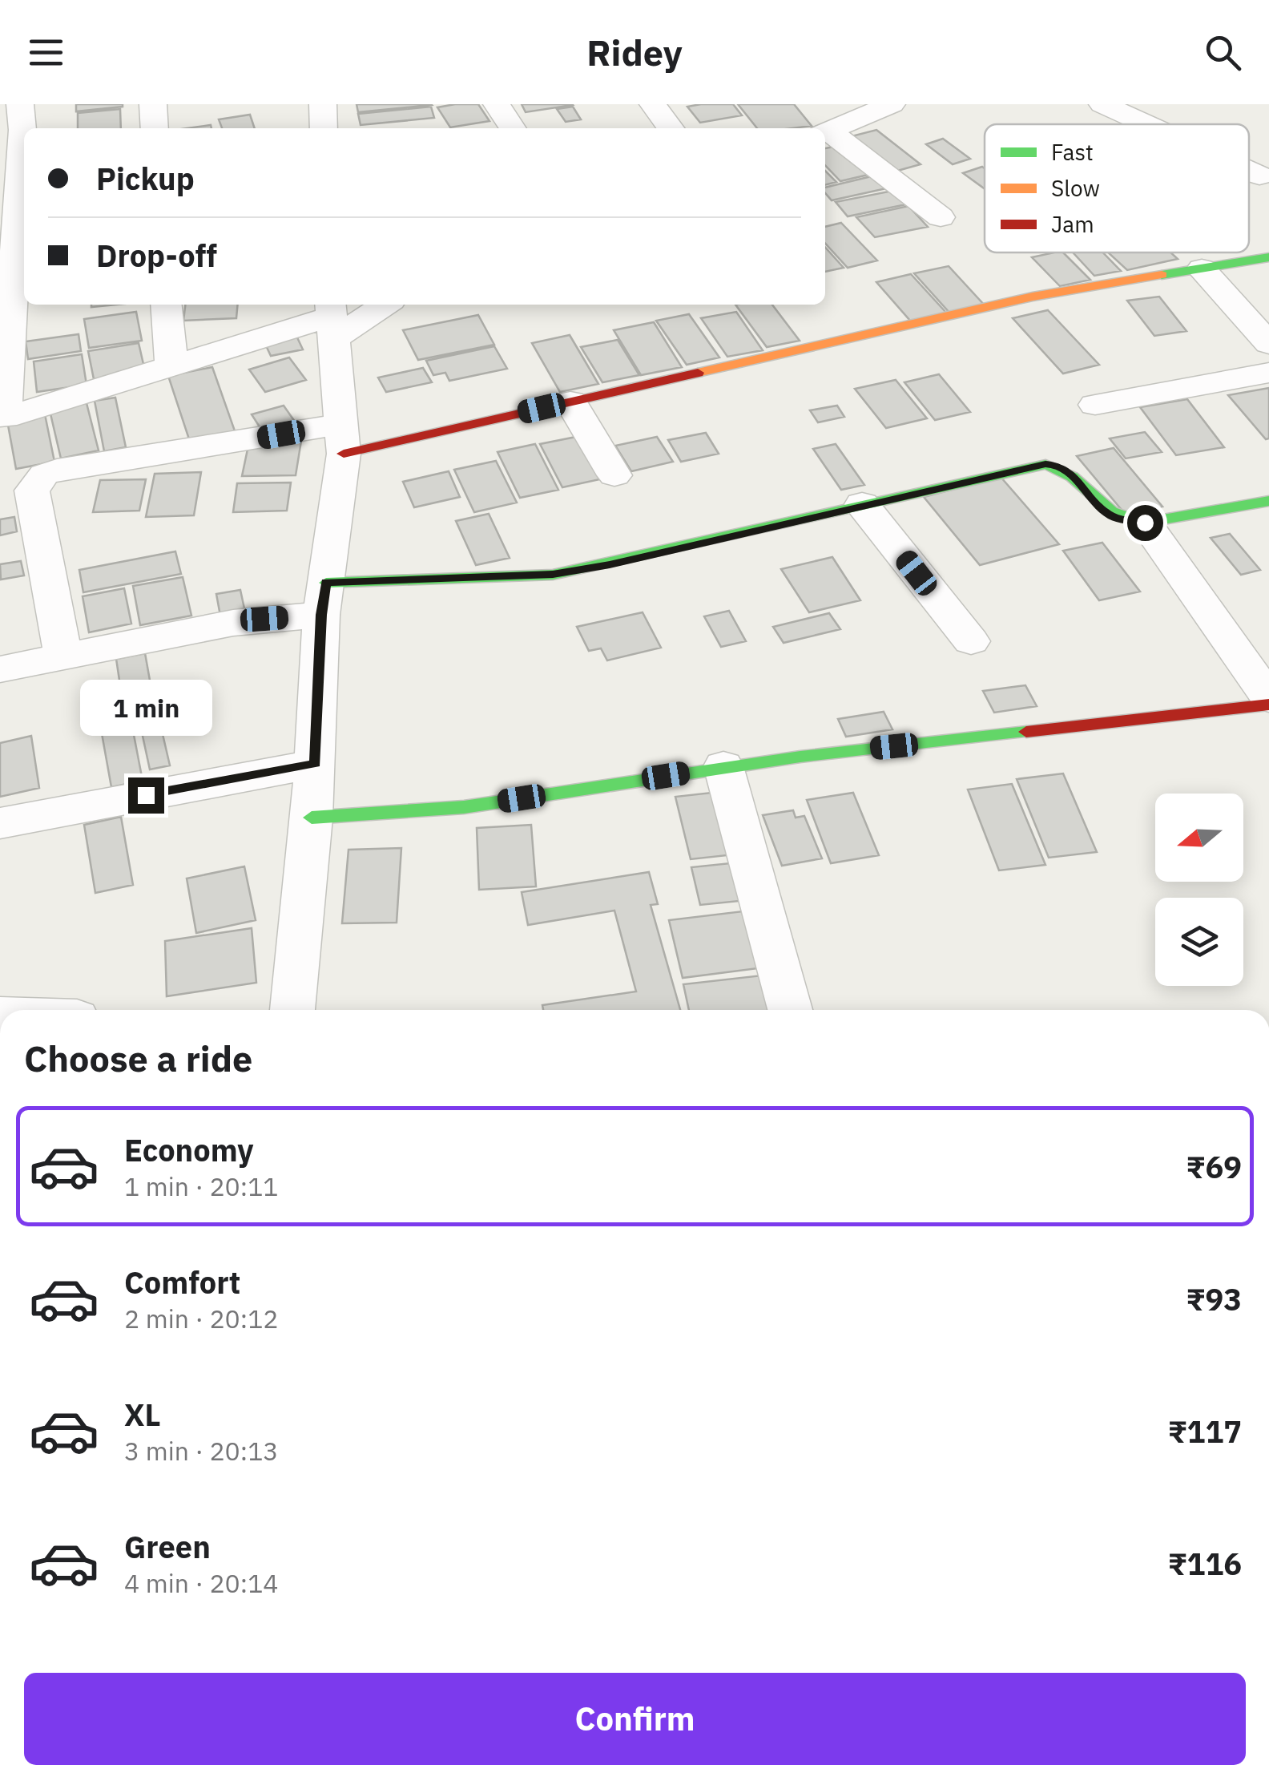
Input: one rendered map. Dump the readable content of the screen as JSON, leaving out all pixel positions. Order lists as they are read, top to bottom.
{
  "legend": ["Fast", "Slow", "Jam"],
  "north": "left",
  "page": {
    "header": "Ridey",
    "banner": ["Pickup", "Drop-off"],
    "bubble": "1 min",
    "heading": "Choose a ride",
    "list": [
      {
        "name": "Economy",
        "note": "1 min · 20:11",
        "value": "₹69"
      },
      {
        "name": "Comfort",
        "note": "2 min · 20:12",
        "value": "₹93"
      },
      {
        "name": "XL",
        "note": "3 min · 20:13",
        "value": "₹117"
      },
      {
        "name": "Green",
        "note": "4 min · 20:14",
        "value": "₹116"
      }
    ],
    "buttons": "Confirm"
  }
}
